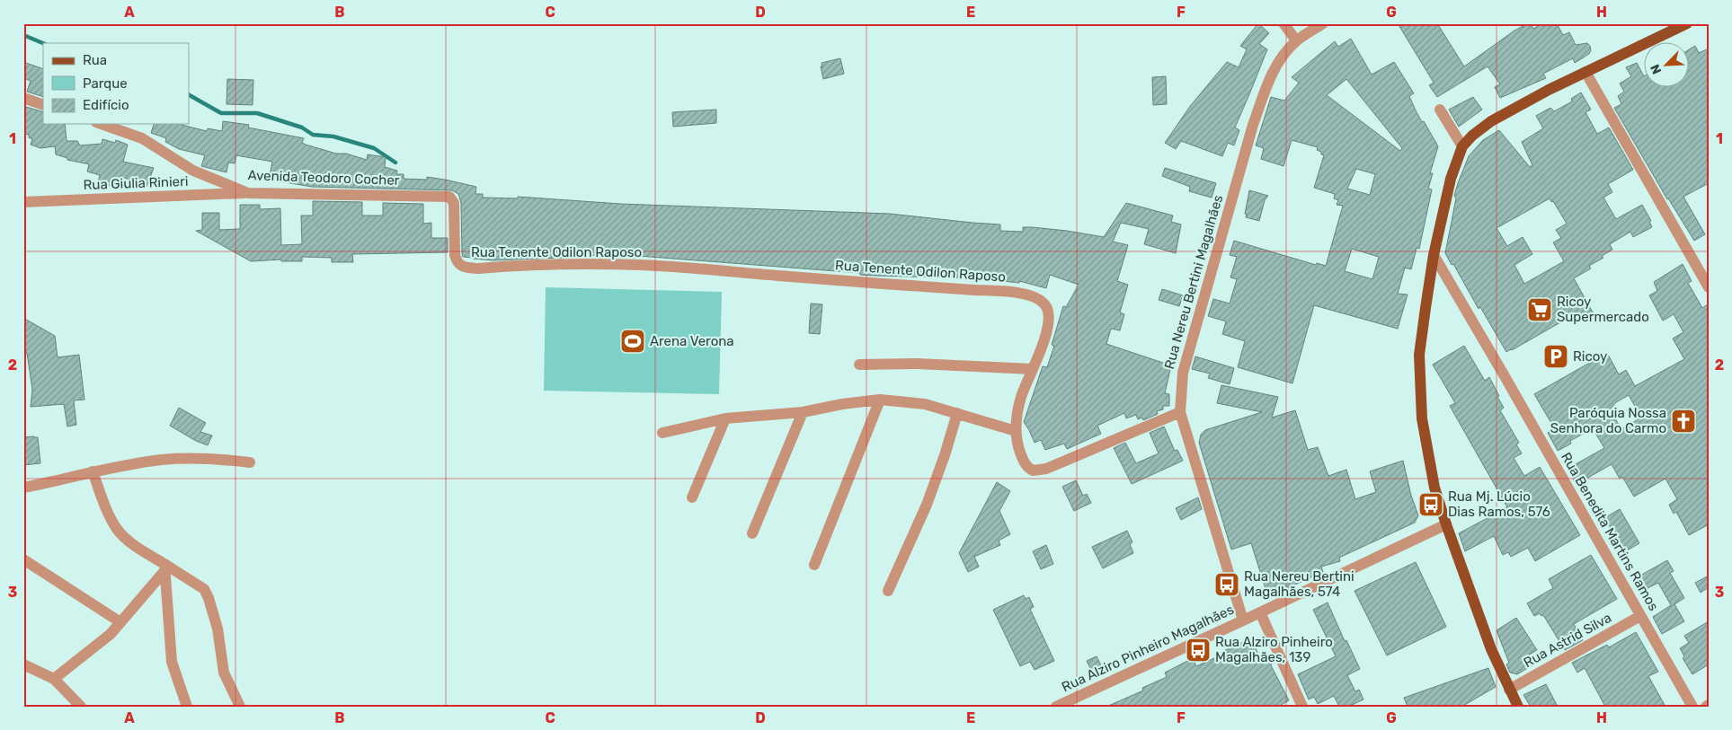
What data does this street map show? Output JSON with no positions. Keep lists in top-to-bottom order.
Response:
{
  "streets": {
    "street": [
      "Avenida Teodoro Cocher",
      "Rua Giulia Rinieri",
      "Rua Tenente Odilon Raposo",
      "Rua Nereu Bertini Magalhães",
      "Rua Benedita Martins Ramos",
      "Rua Astrid Silva",
      "Rua Alziro Pinheiro Magalhães"
    ]
  },
  "crossings": [
    ["Avenida Teodoro Cocher", "Rua Giulia Rinieri"],
    ["Avenida Teodoro Cocher", "Rua Tenente Odilon Raposo"],
    ["Rua Tenente Odilon Raposo", "Rua Nereu Bertini Magalhães"],
    ["Rua Nereu Bertini Magalhães", "Rua Alziro Pinheiro Magalhães"],
    ["Rua Benedita Martins Ramos", "Rua Astrid Silva"]
  ],
  "places": {
    "supermarket": ["Ricoy Supermercado"],
    "sports": ["Arena Verona"],
    "parking": ["Ricoy"],
    "church": ["Paróquia Nossa Senhora do Carmo"],
    "bus stop": ["Rua Mj. Lúcio Dias Ramos, 576", "Rua Nereu Bertini Magalhães, 574", "Rua Alziro Pinheiro Magalhães, 139"]
  },
  "legend": ["Rua", "Parque", "Edifício"],
  "north": "bottom left",
  "grid": {
    "columns": [
      "A",
      "B",
      "C",
      "D",
      "E",
      "F",
      "G",
      "H"
    ],
    "rows": ["1", "2", "3"]
  }
}
